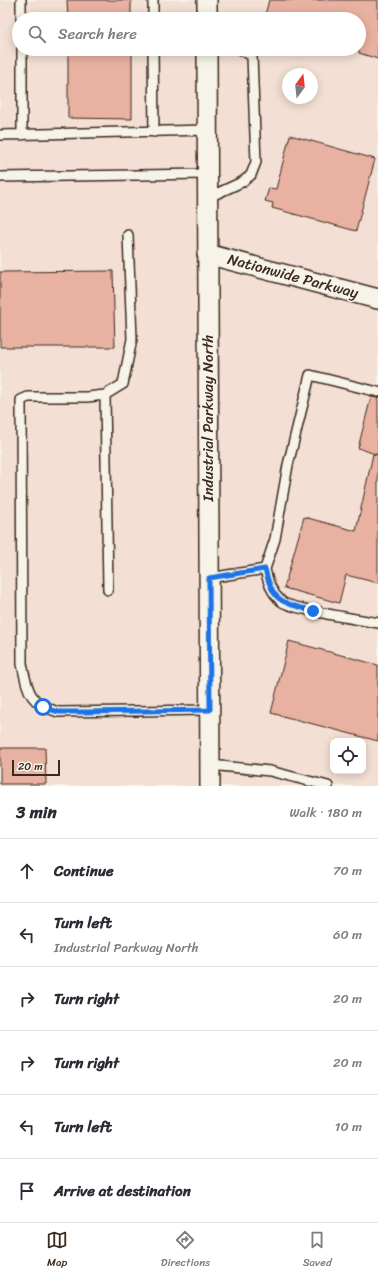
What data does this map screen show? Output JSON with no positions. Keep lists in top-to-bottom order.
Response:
{
  "streets": {
    "street": ["Nationwide Parkway", "Industrial Parkway North"]
  },
  "crossings": [
    ["Nationwide Parkway", "Industrial Parkway North"]
  ],
  "scale_bar": "20 m",
  "north": "top",
  "page": {
    "search": "Search here",
    "scale": "20 m",
    "heading": ["3 min", "Walk · 180 m"],
    "list": [
      ["Continue", "70 m"],
      ["Turn left", "Industrial Parkway North", "60 m"],
      ["Turn right", "20 m"],
      ["Turn right", "20 m"],
      ["Turn left", "10 m"],
      "Arrive at destination"
    ],
    "nav": ["Map", "Directions", "Saved"]
  }
}
